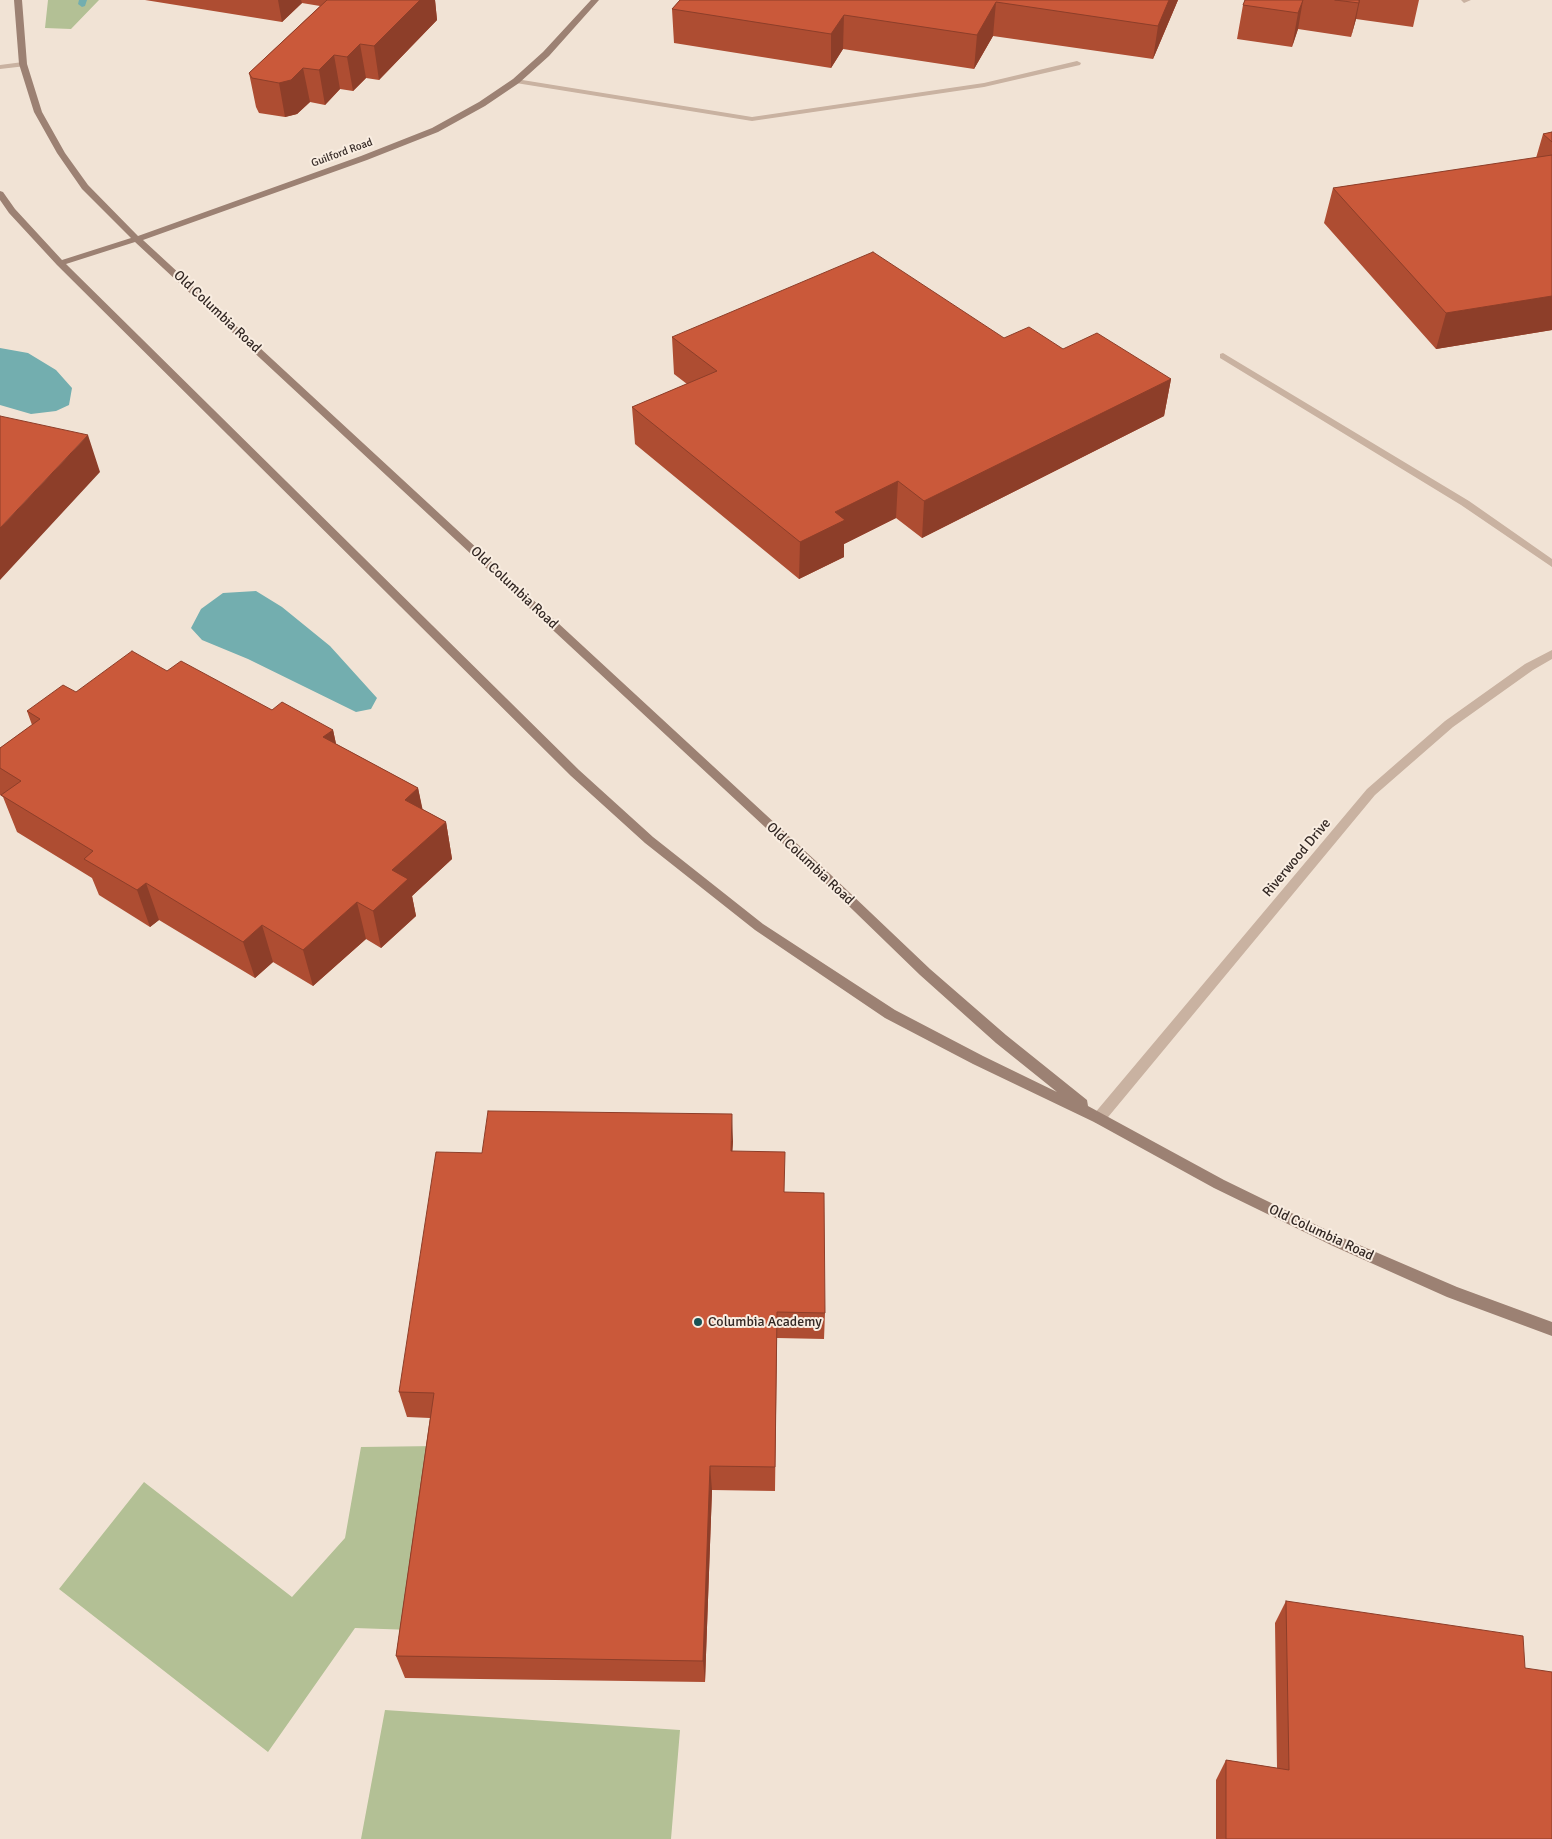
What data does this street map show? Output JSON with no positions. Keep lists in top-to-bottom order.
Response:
{
  "streets": {
    "street": ["Guilford Road", "Old Columbia Road", "Riverwood Drive"]
  },
  "crossings": [
    ["Guilford Road", "Old Columbia Road"],
    ["Old Columbia Road", "Riverwood Drive"]
  ],
  "places": ["Columbia Academy"]
}
